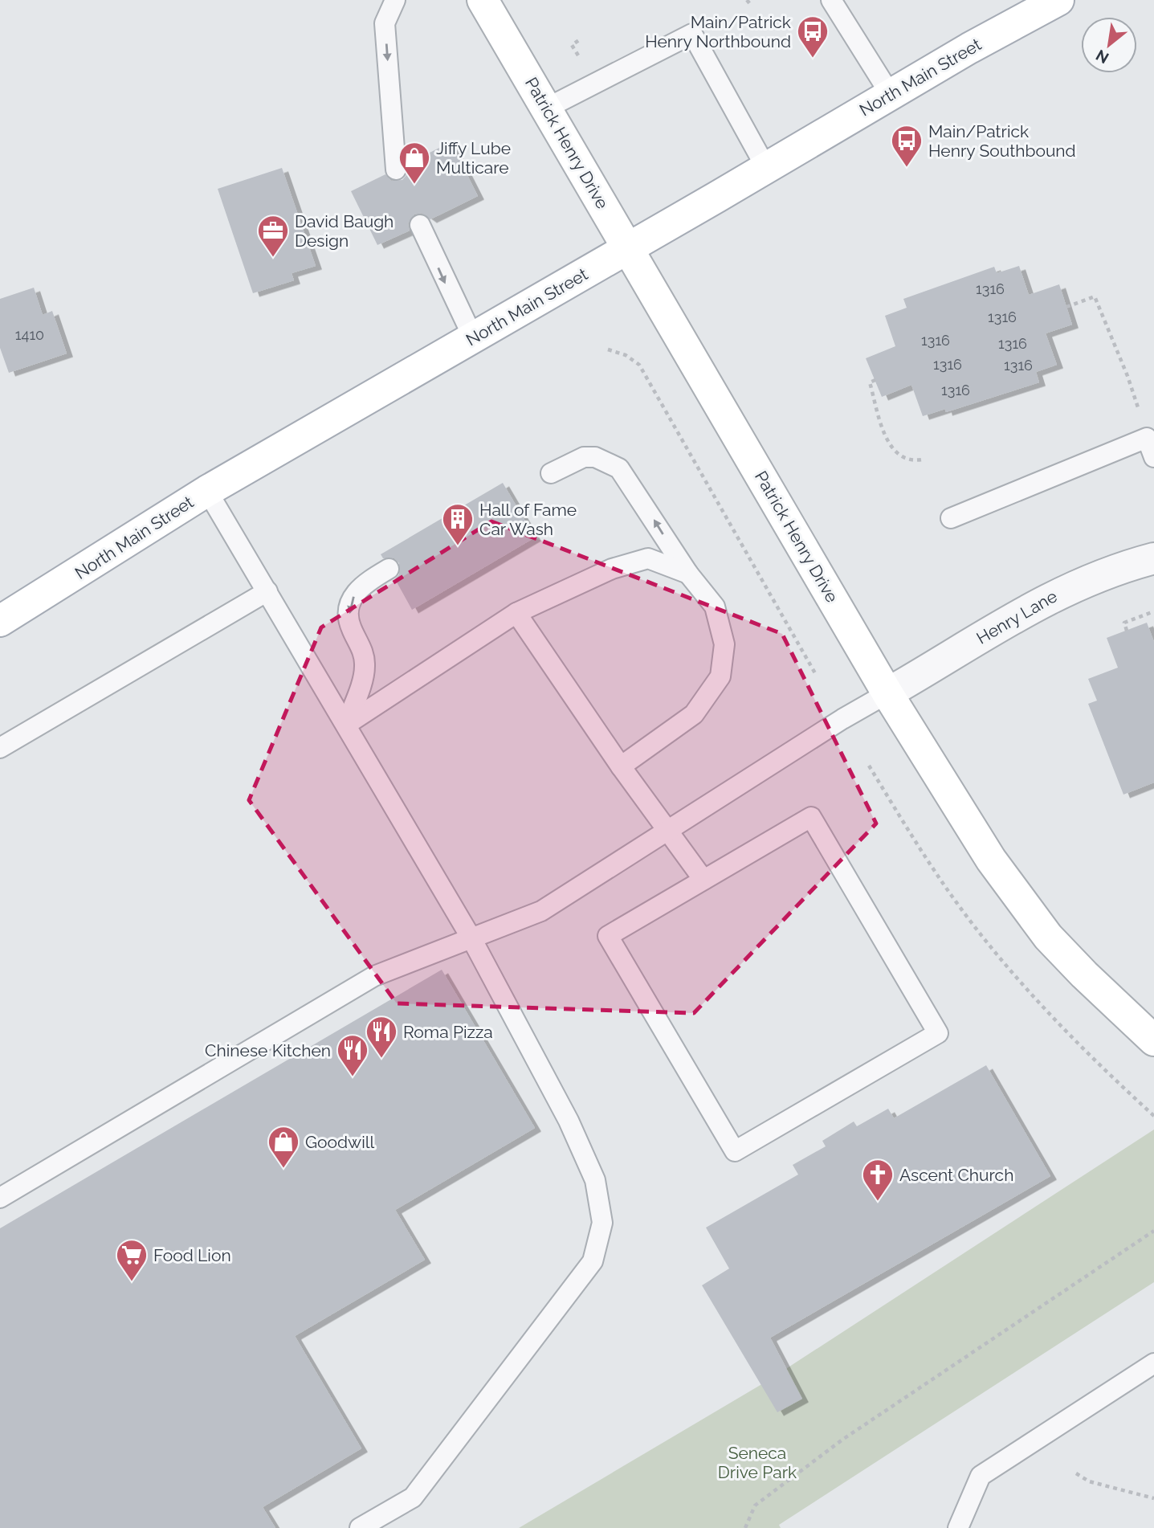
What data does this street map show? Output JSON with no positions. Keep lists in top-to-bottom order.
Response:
{
  "streets": {
    "main road": ["North Main Street", "Patrick Henry Drive"],
    "street": ["Henry Lane"]
  },
  "crossings": [
    ["North Main Street", "Patrick Henry Drive"],
    ["Patrick Henry Drive", "Henry Lane"]
  ],
  "parks": ["Seneca Drive Park"],
  "places": {
    "bus stop": ["Main/Patrick Henry Northbound", "Main/Patrick Henry Southbound"],
    "shop": ["Jiffy Lube Multicare", "Goodwill"],
    "office": ["David Baugh Design"],
    "building": ["Hall of Fame Car Wash"],
    "restaurant": ["Roma Pizza", "Chinese Kitchen"],
    "church": ["Ascent Church"],
    "supermarket": ["Food Lion"]
  },
  "house_numbers": [
    "1316",
    "1316",
    "1410",
    "1316",
    "1316",
    "1316",
    "1316",
    "1316"
  ],
  "north": "bottom left"
}
